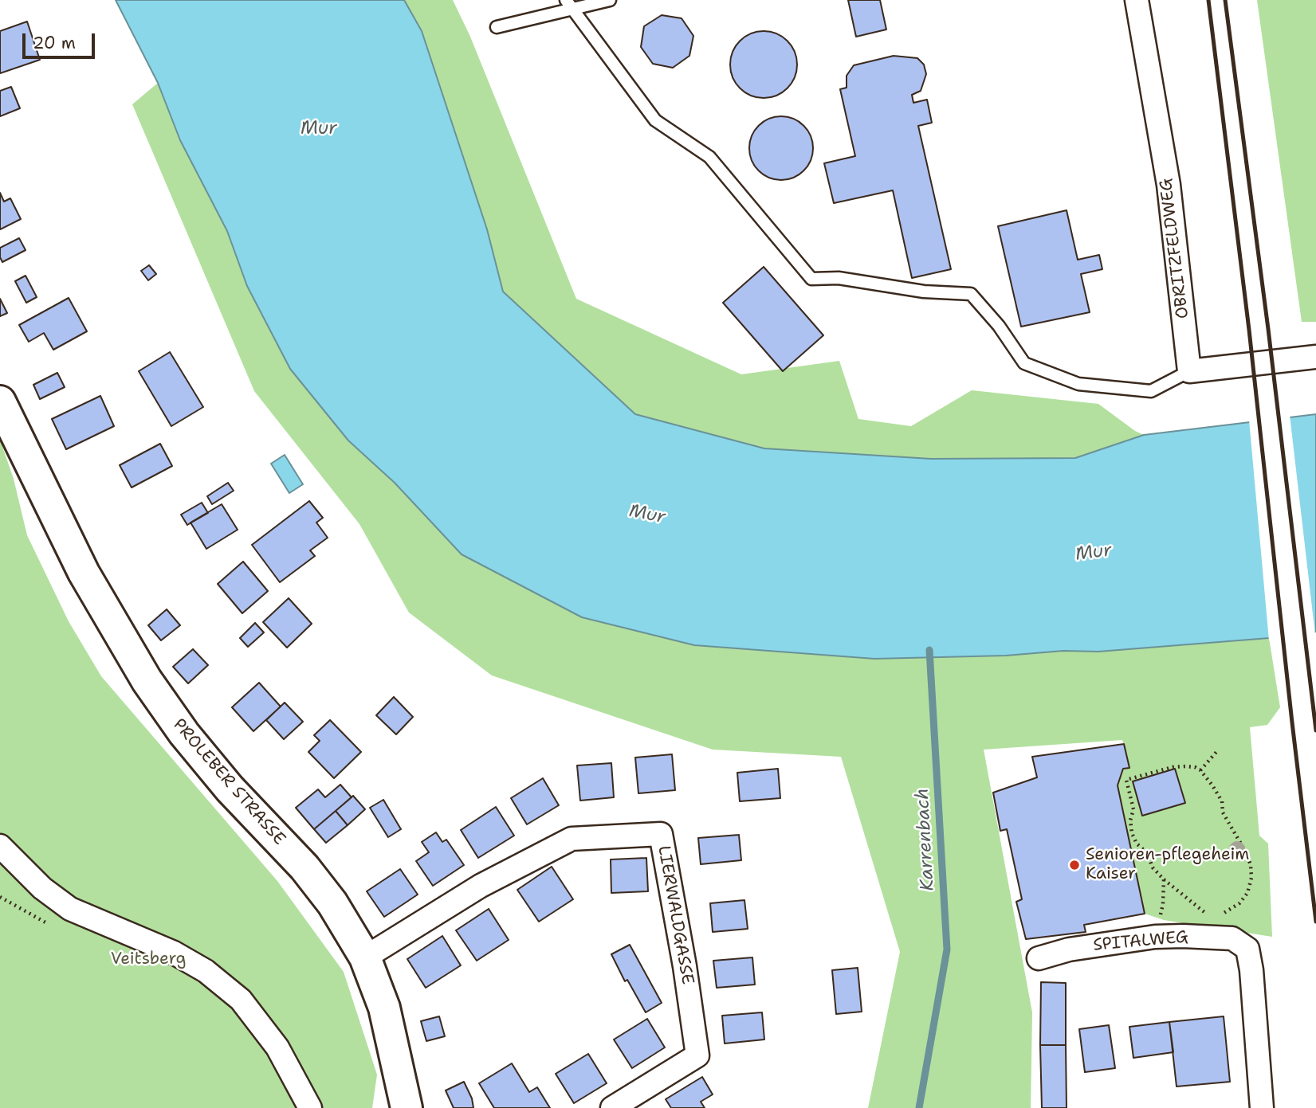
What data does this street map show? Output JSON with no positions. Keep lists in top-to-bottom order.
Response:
{
  "streets": {
    "main road": ["PROLEBER STRASSE"],
    "street": ["OBRITZFELDWEG", "LIERWALDGASSE", "SPITALWEG"]
  },
  "crossings": [
    ["PROLEBER STRASSE", "LIERWALDGASSE"]
  ],
  "water": ["Mur", "Karrenbach"],
  "parks": ["Veitsberg"],
  "places": ["Senioren-pflegeheim Kaiser"],
  "scale_bar": "20 m"
}
